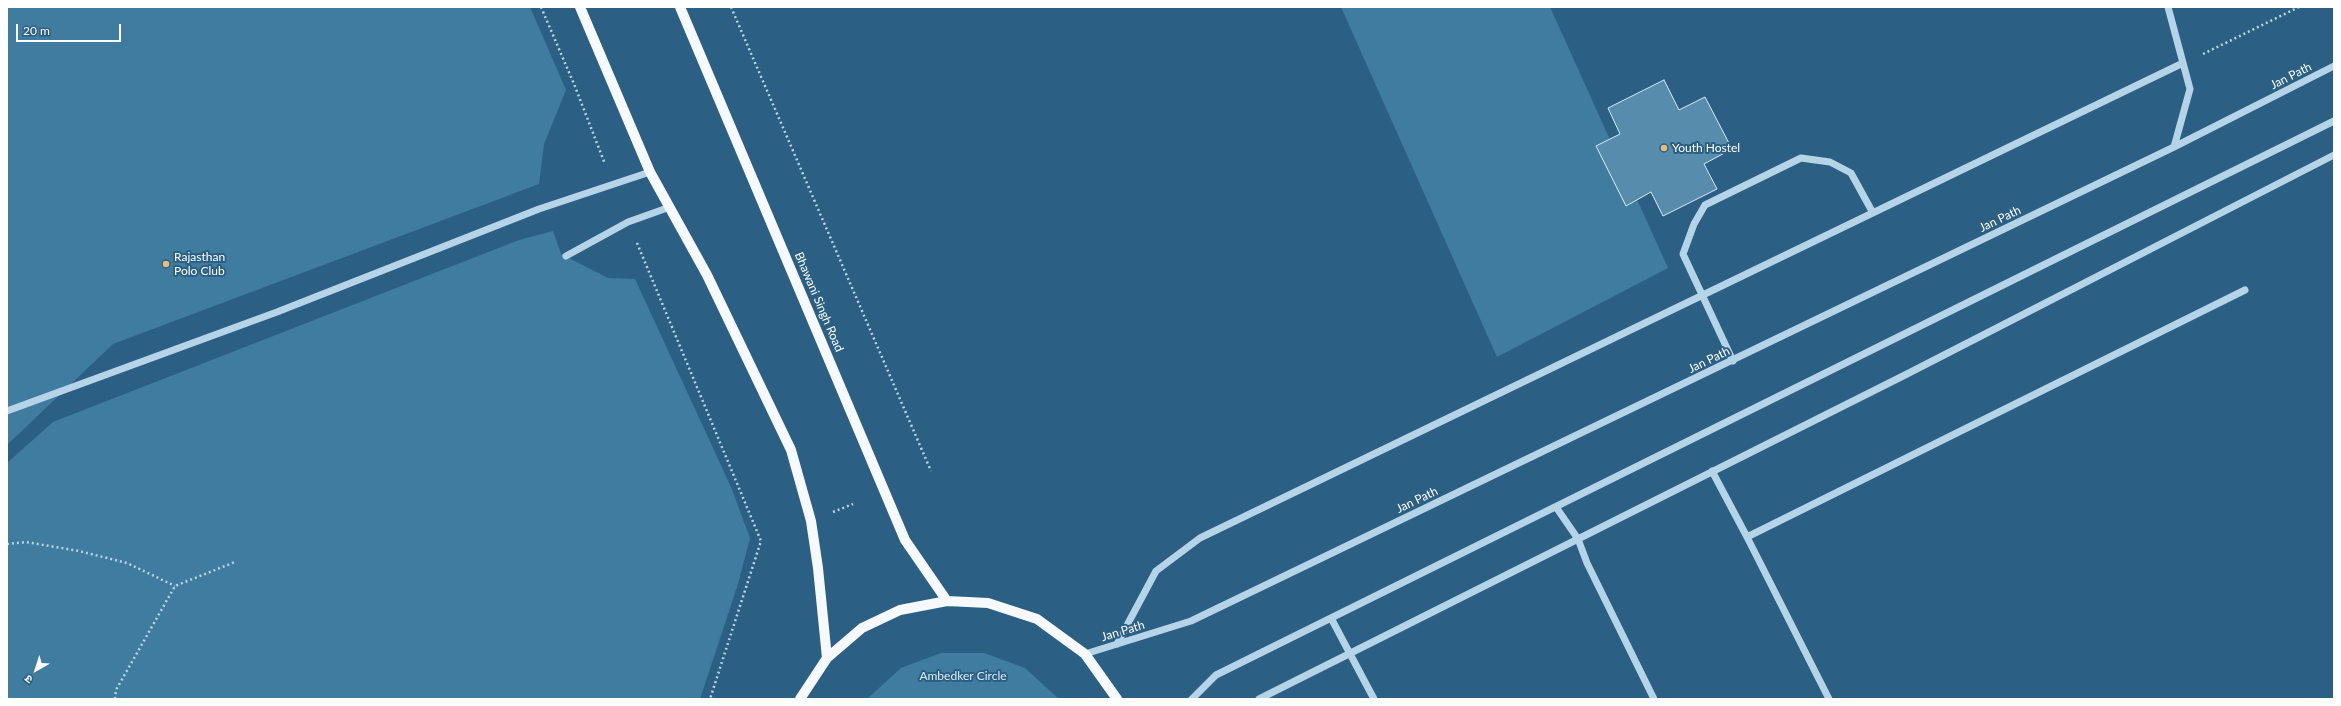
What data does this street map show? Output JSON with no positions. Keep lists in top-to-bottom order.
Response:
{
  "streets": {
    "main road": ["Bhawani Singh Road"],
    "street": ["Jan Path"]
  },
  "parks": ["Ambedker Circle"],
  "places": ["Youth Hostel", "Rajasthan Polo Club"],
  "scale_bar": "20 m",
  "north": "bottom left"
}
